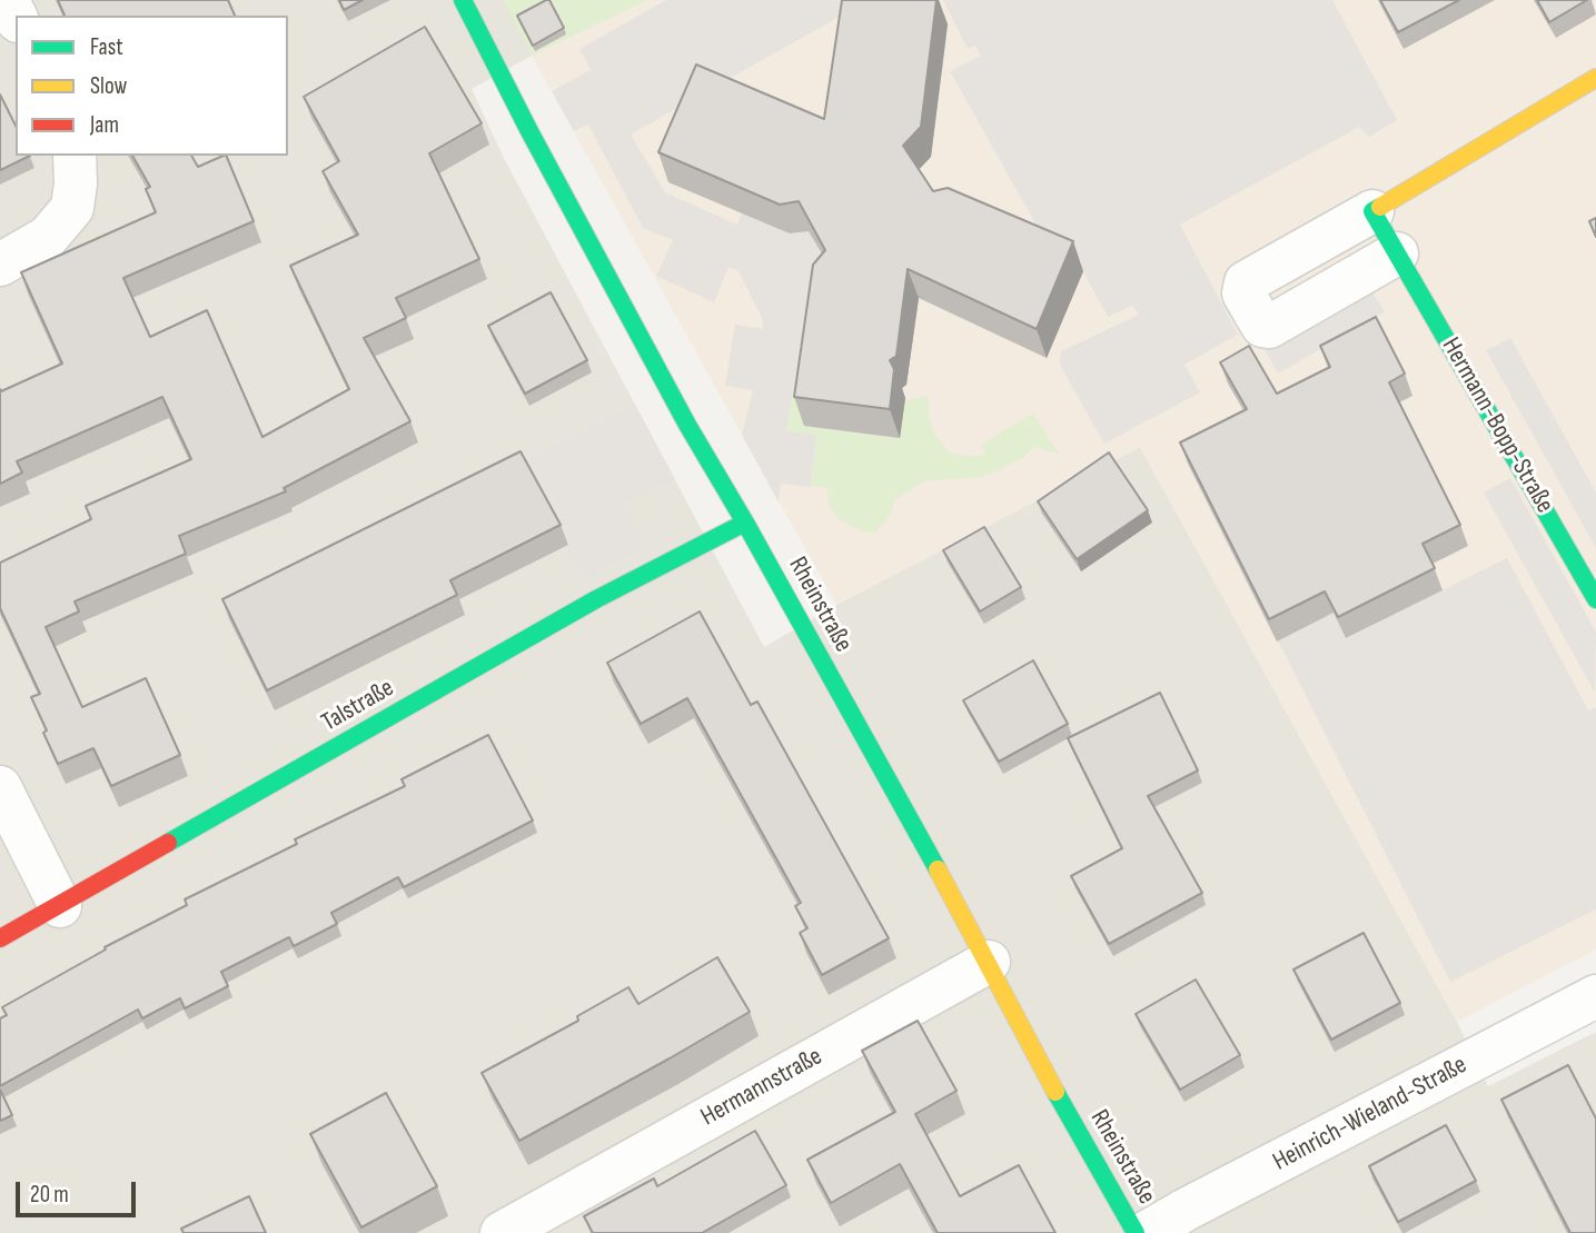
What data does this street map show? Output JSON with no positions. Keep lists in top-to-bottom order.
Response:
{
  "streets": {
    "street": [
      "Hermann-Bopp-Straße",
      "Rheinstraße",
      "Talstraße",
      "Hermannstraße",
      "Heinrich-Wieland-Straße"
    ]
  },
  "crossings": [
    ["Rheinstraße", "Talstraße"],
    ["Rheinstraße", "Hermannstraße"]
  ],
  "legend": ["Fast", "Slow", "Jam"],
  "scale_bar": "20 m"
}
